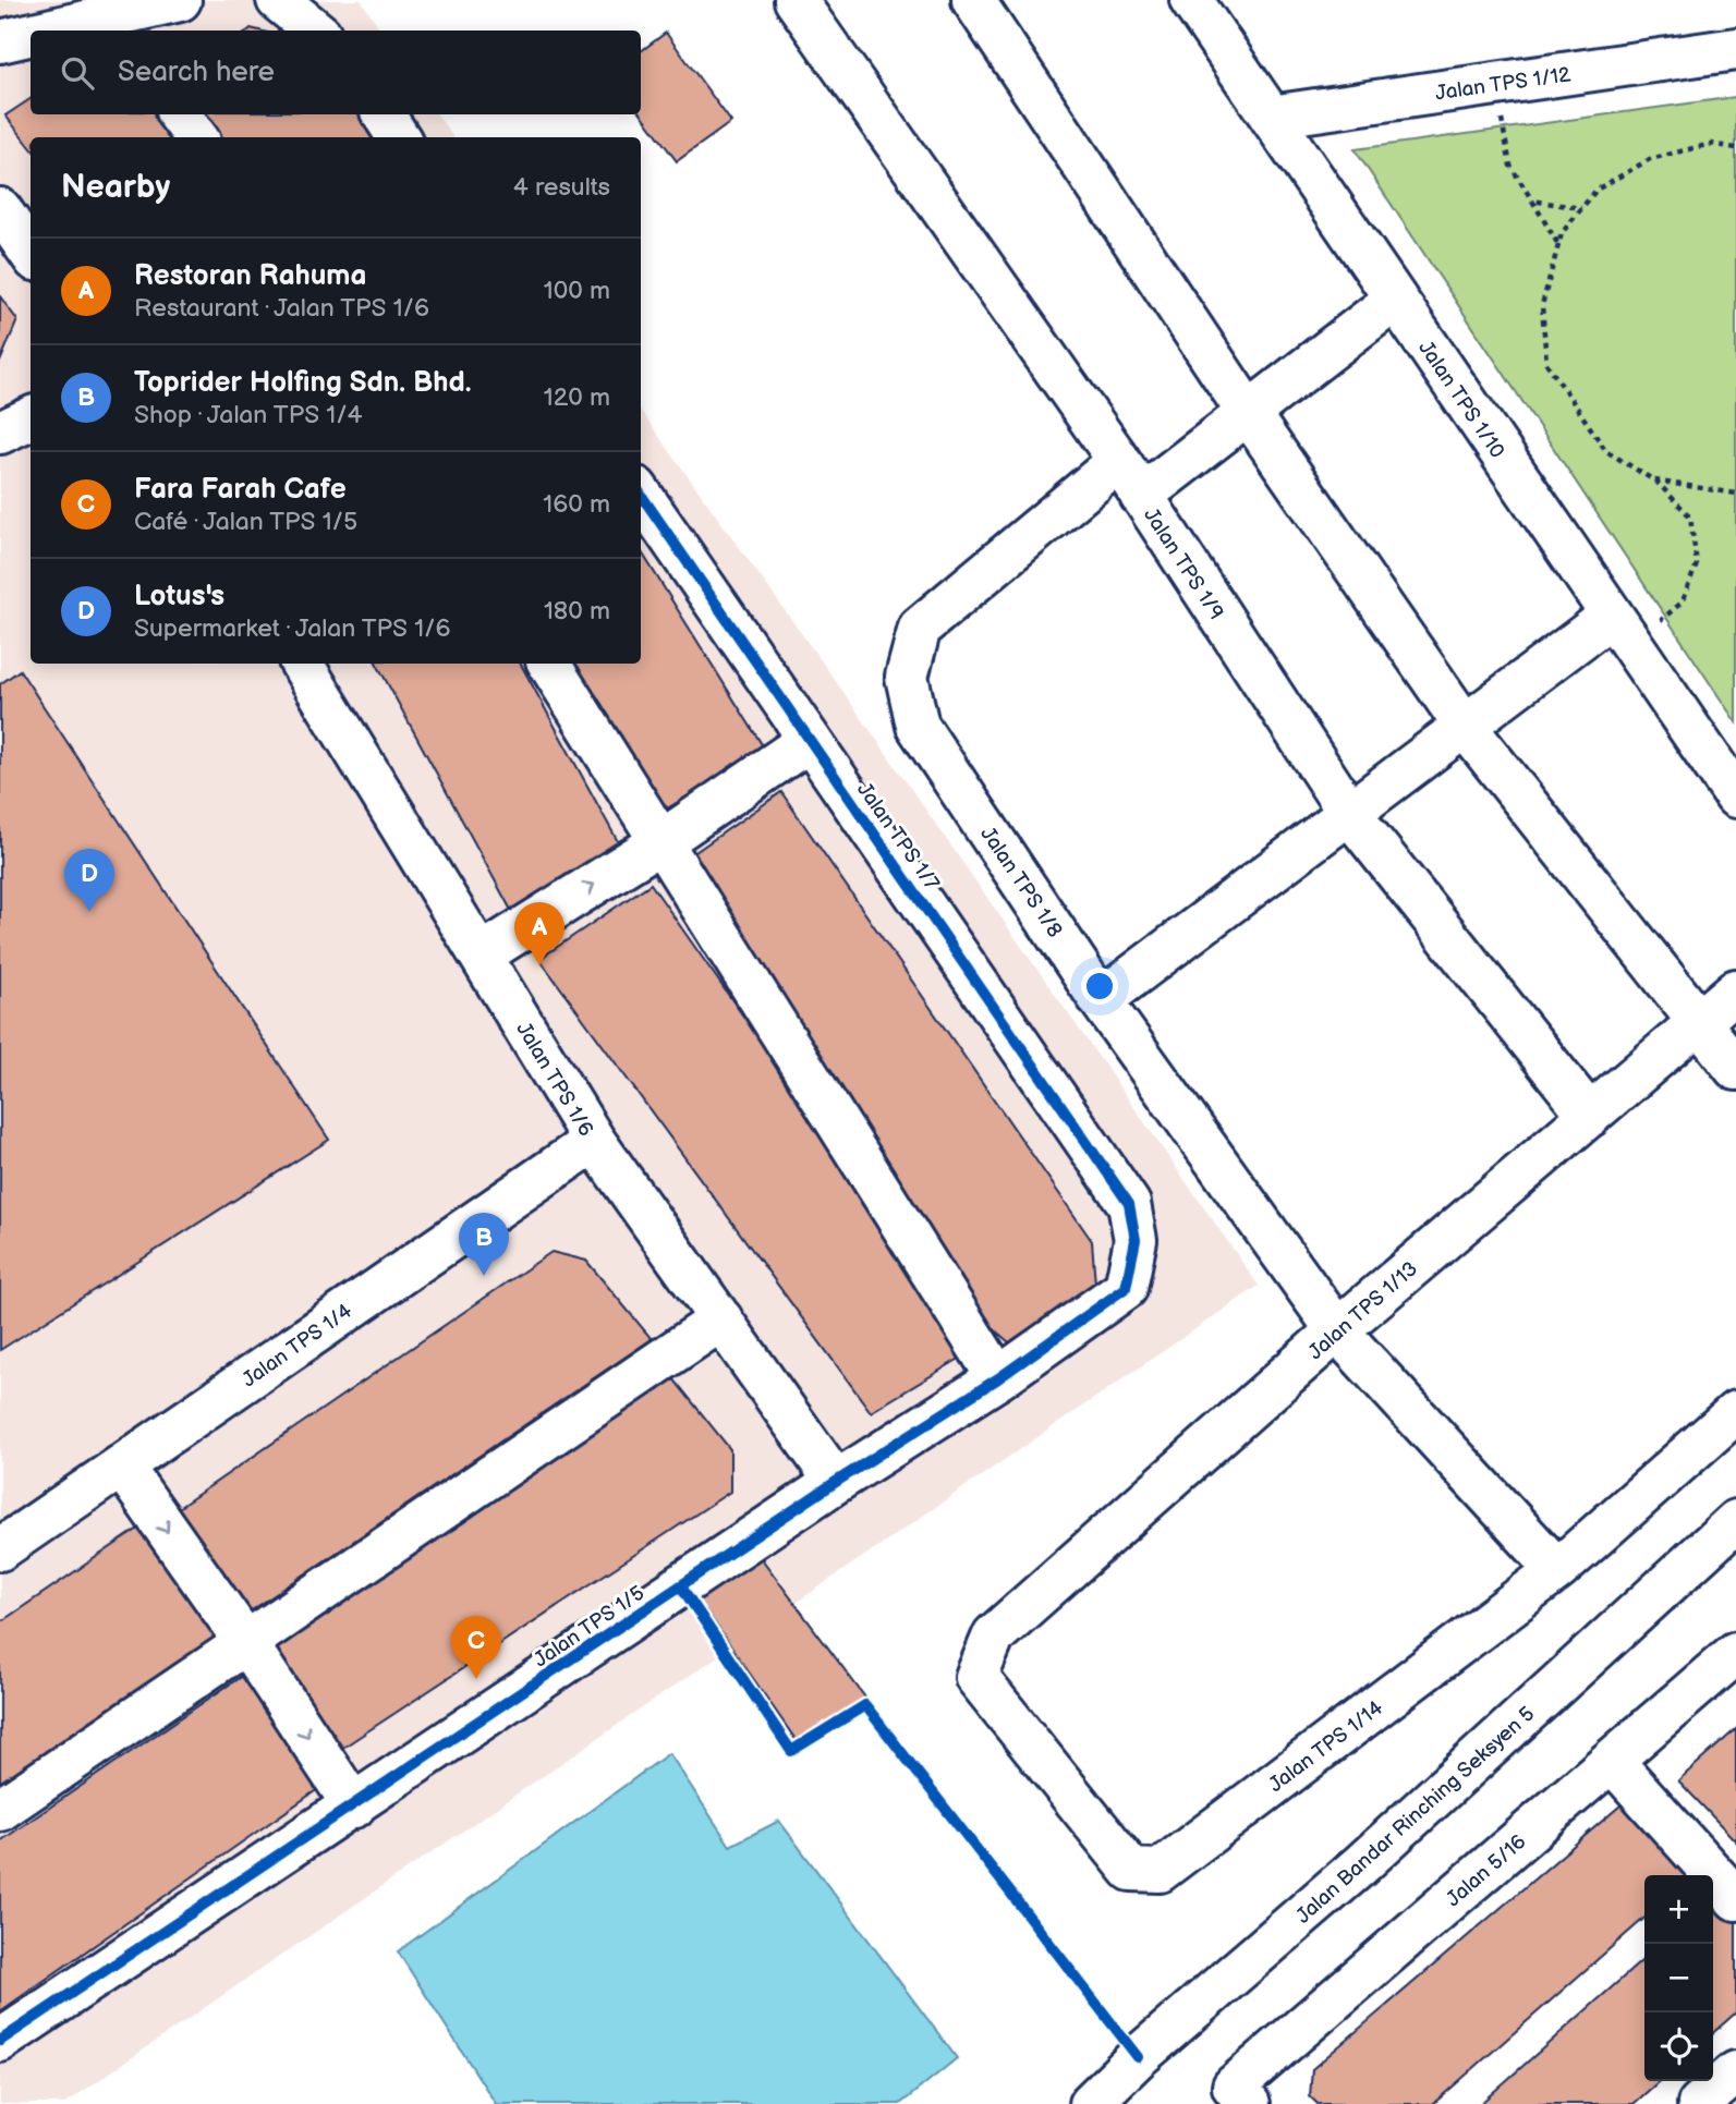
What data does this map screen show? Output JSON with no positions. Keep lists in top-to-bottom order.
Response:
{
  "streets": {
    "street": [
      "Jalan TPS 1/12",
      "Jalan TPS 1/10",
      "Jalan TPS 1/9",
      "Jalan TPS 1/7",
      "Jalan TPS 1/8",
      "Jalan TPS 1/6",
      "Jalan TPS 1/13",
      "Jalan TPS 1/4",
      "Jalan TPS 1/5",
      "Jalan TPS 1/14",
      "Jalan Bandar Rinching Seksyen 5",
      "Jalan 5/16"
    ]
  },
  "crossings": [
    ["Jalan TPS 1/12", "Jalan TPS 1/10"],
    ["Jalan TPS 1/9", "Jalan TPS 1/8"],
    ["Jalan TPS 1/9", "Jalan TPS 1/13"],
    ["Jalan TPS 1/7", "Jalan TPS 1/5"],
    ["Jalan TPS 1/8", "Jalan TPS 1/13"],
    ["Jalan TPS 1/8", "Jalan TPS 1/14"],
    ["Jalan TPS 1/6", "Jalan TPS 1/4"],
    ["Jalan TPS 1/6", "Jalan TPS 1/5"],
    ["Jalan TPS 1/13", "Jalan TPS 1/14"]
  ],
  "page": {
    "search": "Search here",
    "heading": ["Nearby", "4 results"],
    "list": [
      {
        "mark": "A",
        "name": "Restoran Rahuma",
        "note": "Restaurant · Jalan TPS 1/6",
        "value": "100 m"
      },
      {
        "mark": "B",
        "name": "Toprider Holfing Sdn. Bhd.",
        "note": "Shop · Jalan TPS 1/4",
        "value": "120 m"
      },
      {
        "mark": "C",
        "name": "Fara Farah Cafe",
        "note": "Café · Jalan TPS 1/5",
        "value": "160 m"
      },
      {
        "mark": "D",
        "name": "Lotus's",
        "note": "Supermarket · Jalan TPS 1/6",
        "value": "180 m"
      }
    ],
    "pins": [
      "D",
      "A",
      "B",
      "C"
    ],
    "map_buttons": ["+", "−"]
  }
}
